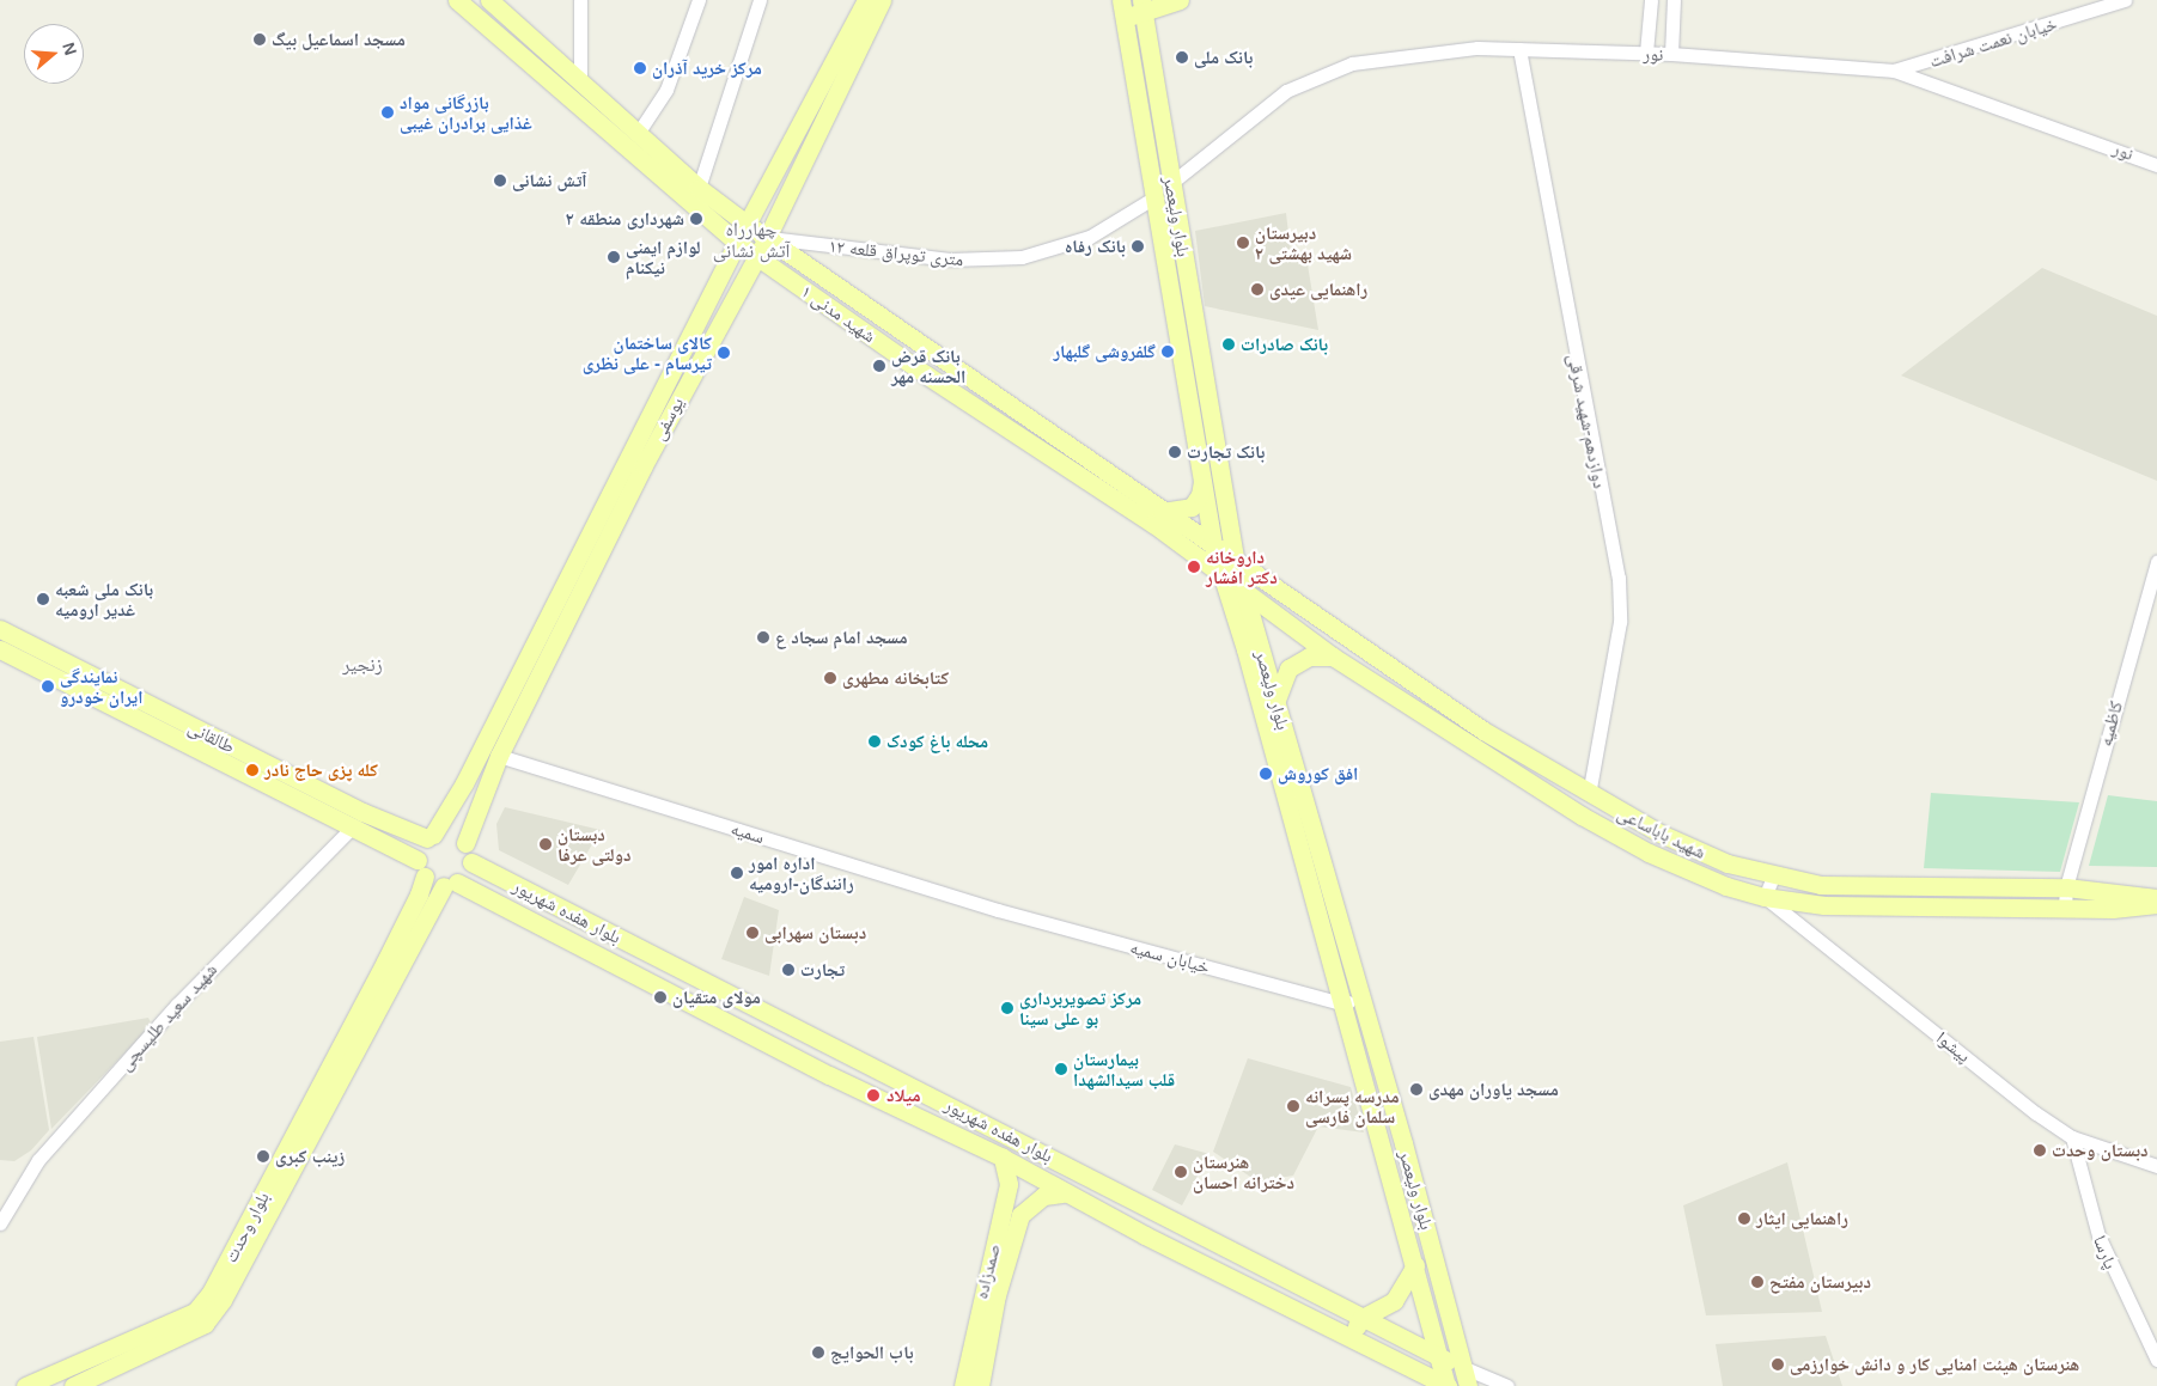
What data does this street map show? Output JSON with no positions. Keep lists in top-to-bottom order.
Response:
{
  "streets": {
    "main road": [
      "بلوار ولیعصر",
      "شهید مدنی ۱",
      "یوسفی",
      "طالقانی",
      "شهید باباساعی",
      "بلوار هفده شهریور",
      "بلوار وحدت",
      "صمدزاده"
    ],
    "street": [
      "خیابان نعمت شرافت",
      "نور",
      "۱۲ متری توپراق قلعه",
      "دوازدهم-شهید شرقی",
      "کاظمیه",
      "سمیه",
      "خیابان سمیه",
      "شهید سعید طلیسچی",
      "پیشوا",
      "پارسا"
    ]
  },
  "crossings": [
    ["خیابان نعمت شرافت", "نور"],
    ["نور", "بلوار ولیعصر"],
    ["نور", "دوازدهم-شهید شرقی"],
    ["بلوار ولیعصر", "۱۲ متری توپراق قلعه"],
    ["بلوار ولیعصر", "شهید مدنی ۱"],
    ["بلوار ولیعصر", "شهید باباساعی"],
    ["بلوار ولیعصر", "بلوار هفده شهریور"],
    ["بلوار ولیعصر", "خیابان سمیه"],
    ["۱۲ متری توپراق قلعه", "شهید مدنی ۱"],
    ["۱۲ متری توپراق قلعه", "یوسفی"],
    ["شهید مدنی ۱", "یوسفی"],
    ["شهید مدنی ۱", "شهید باباساعی"],
    ["یوسفی", "طالقانی"],
    ["یوسفی", "سمیه"],
    ["یوسفی", "بلوار هفده شهریور"],
    ["یوسفی", "بلوار وحدت"],
    ["دوازدهم-شهید شرقی", "شهید باباساعی"],
    ["کاظمیه", "شهید باباساعی"],
    ["طالقانی", "بلوار هفده شهریور"],
    ["طالقانی", "شهید سعید طلیسچی"],
    ["طالقانی", "بلوار وحدت"],
    ["سمیه", "خیابان سمیه"],
    ["شهید باباساعی", "پیشوا"],
    ["بلوار هفده شهریور", "بلوار وحدت"],
    ["بلوار هفده شهریور", "صمدزاده"],
    ["پیشوا", "پارسا"]
  ],
  "districts": ["چهارراه آتش نشانی", "زنجیر"],
  "places": [
    "مسجد اسماعیل بیگ",
    "بانک ملی",
    "مرکز خرید آذران",
    "بازرگانی مواد غذایی برادران غیبی",
    "آتش نشانی",
    "شهرداری منطقه ۲",
    "دبیرستان شهید بهشتی ۲",
    "بانک رفاه",
    "لوازم ایمنی نیکنام",
    "راهنمایی عیدی",
    "بانک صادرات",
    "گلفروشی گلبهار",
    "کالای ساختمان تیرسام - علی نظری",
    "بانک قرض الحسنه مهر",
    "بانک تجارت",
    "داروخانه دکتر افشار",
    "بانک ملی شعبه غدیر ارومیه",
    "مسجد امام سجاد ع",
    "کتابخانه مطهری",
    "نمایندگی ایران خودرو",
    "محله باغ کودک",
    "کله پزى حاج نادر",
    "افق کوروش",
    "دبستان دولتی عرفا",
    "اداره امور رانندگان-ارومیه",
    "دبستان سهرابی",
    "تجارت",
    "مولای متقیان",
    "مرکز تصویربرداری بو علی سینا",
    "بیمارستان قلب سیدالشهدا",
    "مسجد یاوران مهدی",
    "میلاد",
    "مدرسه پسرانه سلمان فارسی",
    "دبستان وحدت",
    "زینب کبری",
    "هنرستان دخترانه احسان",
    "راهنمایی ایثار",
    "دبیرستان مفتح",
    "باب الحوایج",
    "هنرستان هیئت امنایی کار و دانش خوارزمی"
  ],
  "north": "right"
}
